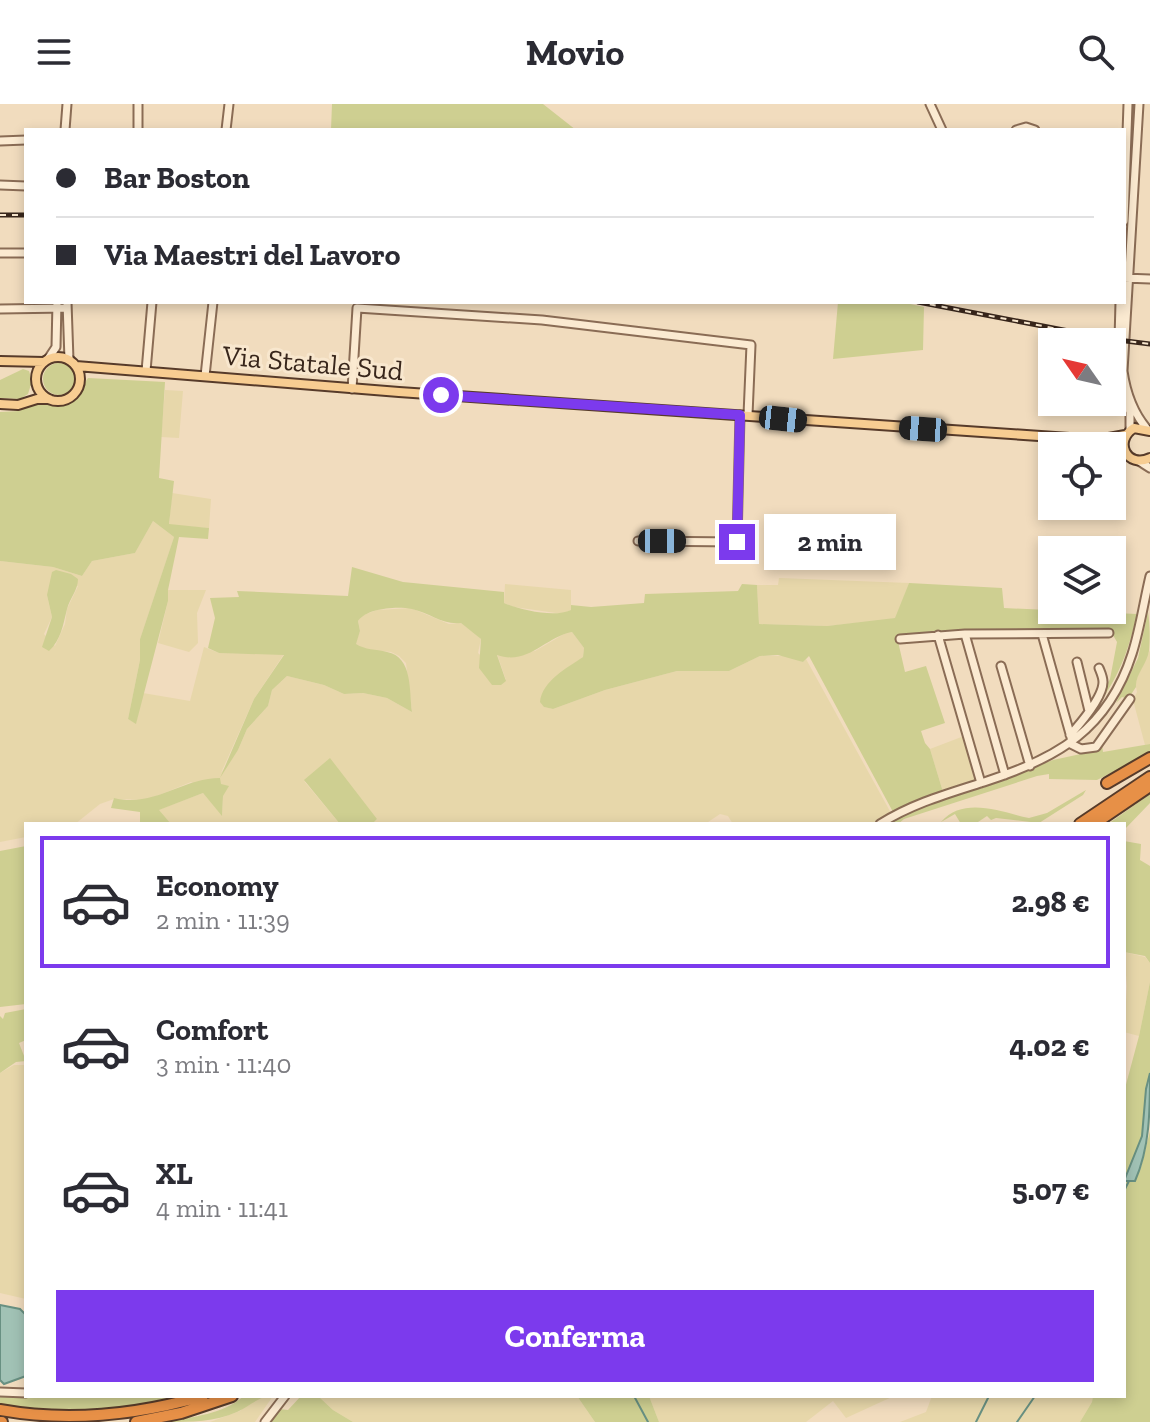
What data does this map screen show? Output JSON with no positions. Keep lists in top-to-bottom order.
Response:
{
  "streets": {
    "main road": ["Via Statale Sud"]
  },
  "north": "top left",
  "page": {
    "header": "Movio",
    "banner": ["Bar Boston", "Via Maestri del Lavoro"],
    "bubble": "2 min",
    "list": [
      {
        "name": "Economy",
        "note": "2 min · 11:39",
        "value": "2.98 €"
      },
      {
        "name": "Comfort",
        "note": "3 min · 11:40",
        "value": "4.02 €"
      },
      {
        "name": "XL",
        "note": "4 min · 11:41",
        "value": "5.07 €"
      }
    ],
    "buttons": "Conferma"
  }
}
